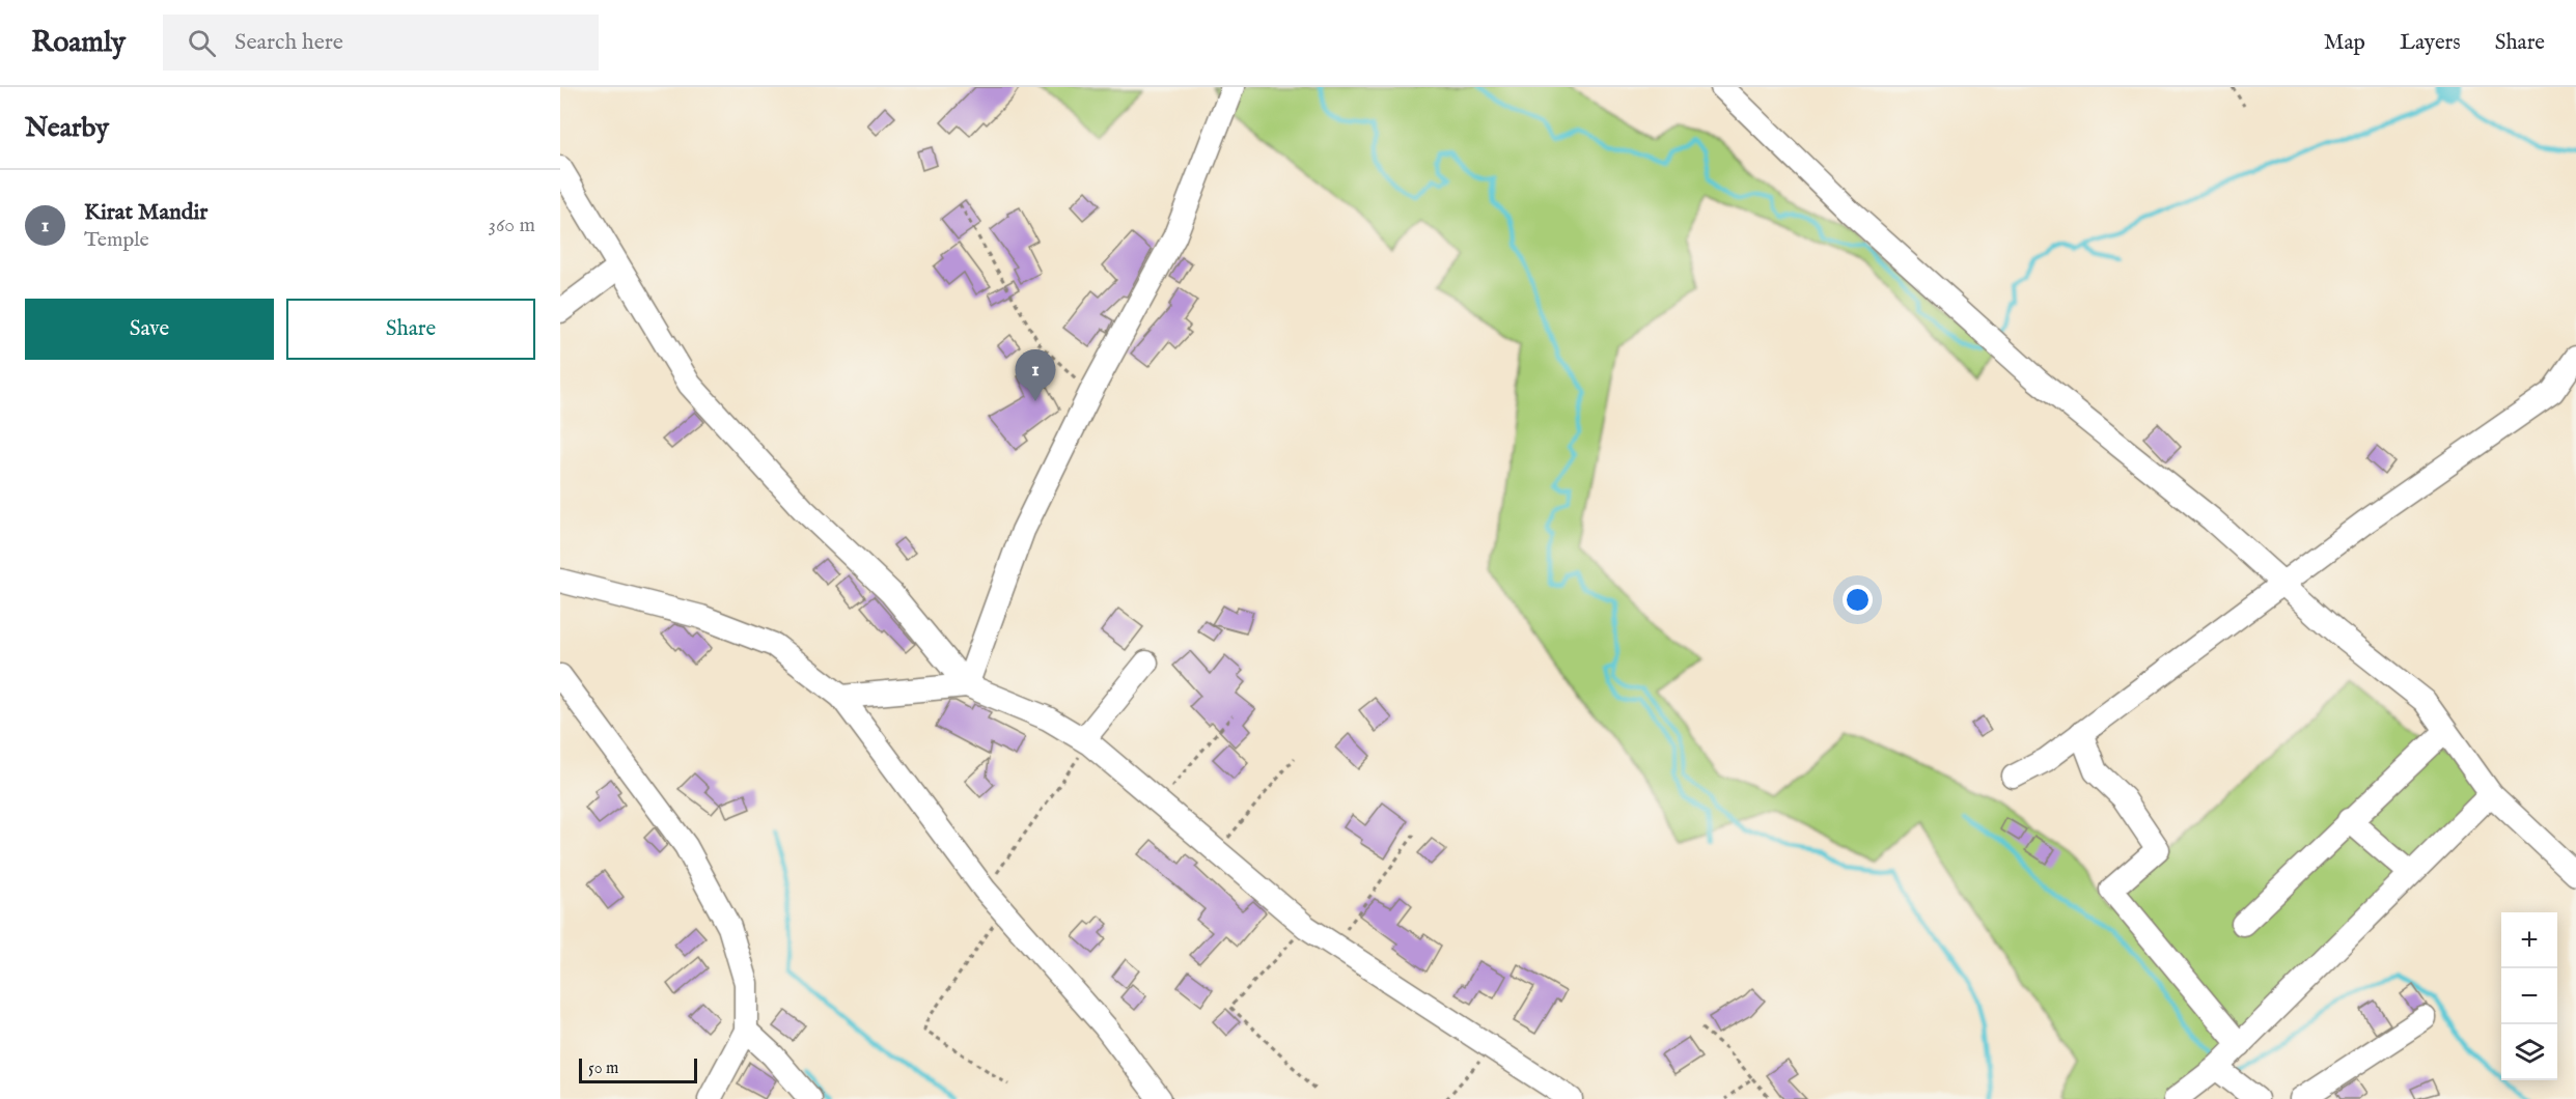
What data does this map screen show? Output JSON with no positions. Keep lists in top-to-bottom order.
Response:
{
  "scale_bar": "50 m",
  "page": {
    "header": "Roamly",
    "search": "Search here",
    "nav": ["Map", "Layers", "Share"],
    "heading": "Nearby",
    "list": [
      {
        "mark": "1",
        "name": "Kirat Mandir",
        "note": "Temple",
        "value": "360 m"
      }
    ],
    "buttons": ["Save", "Share"],
    "pins": "1",
    "map_buttons": ["+", "−"],
    "scale": "50 m"
  }
}
